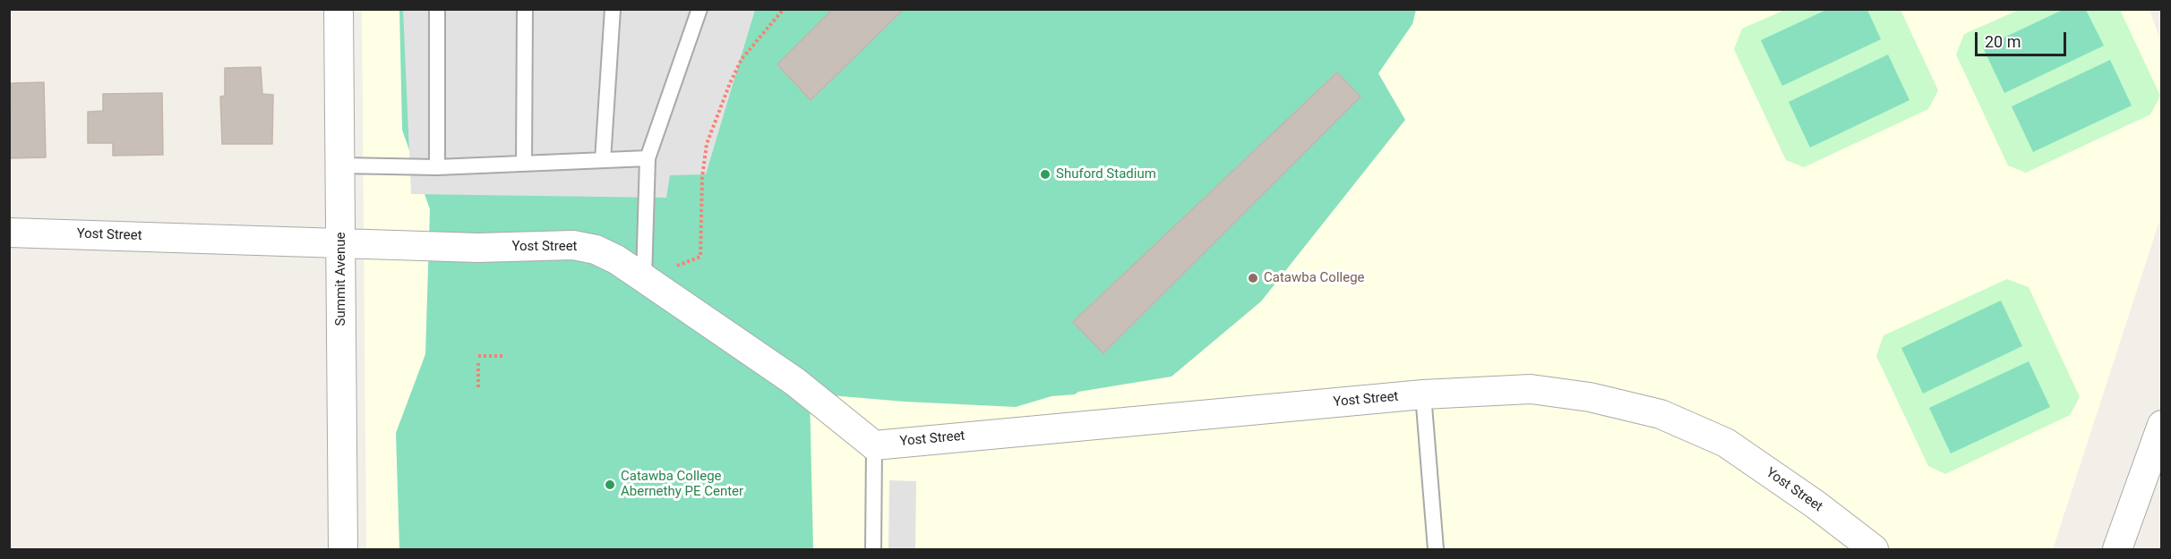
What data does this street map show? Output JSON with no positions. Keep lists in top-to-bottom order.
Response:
{
  "streets": {
    "street": ["Yost Street", "Summit Avenue"]
  },
  "crossings": [
    ["Yost Street", "Summit Avenue"]
  ],
  "places": ["Shuford Stadium", "Catawba College", "Catawba College Abernethy PE Center"],
  "scale_bar": "20 m"
}
